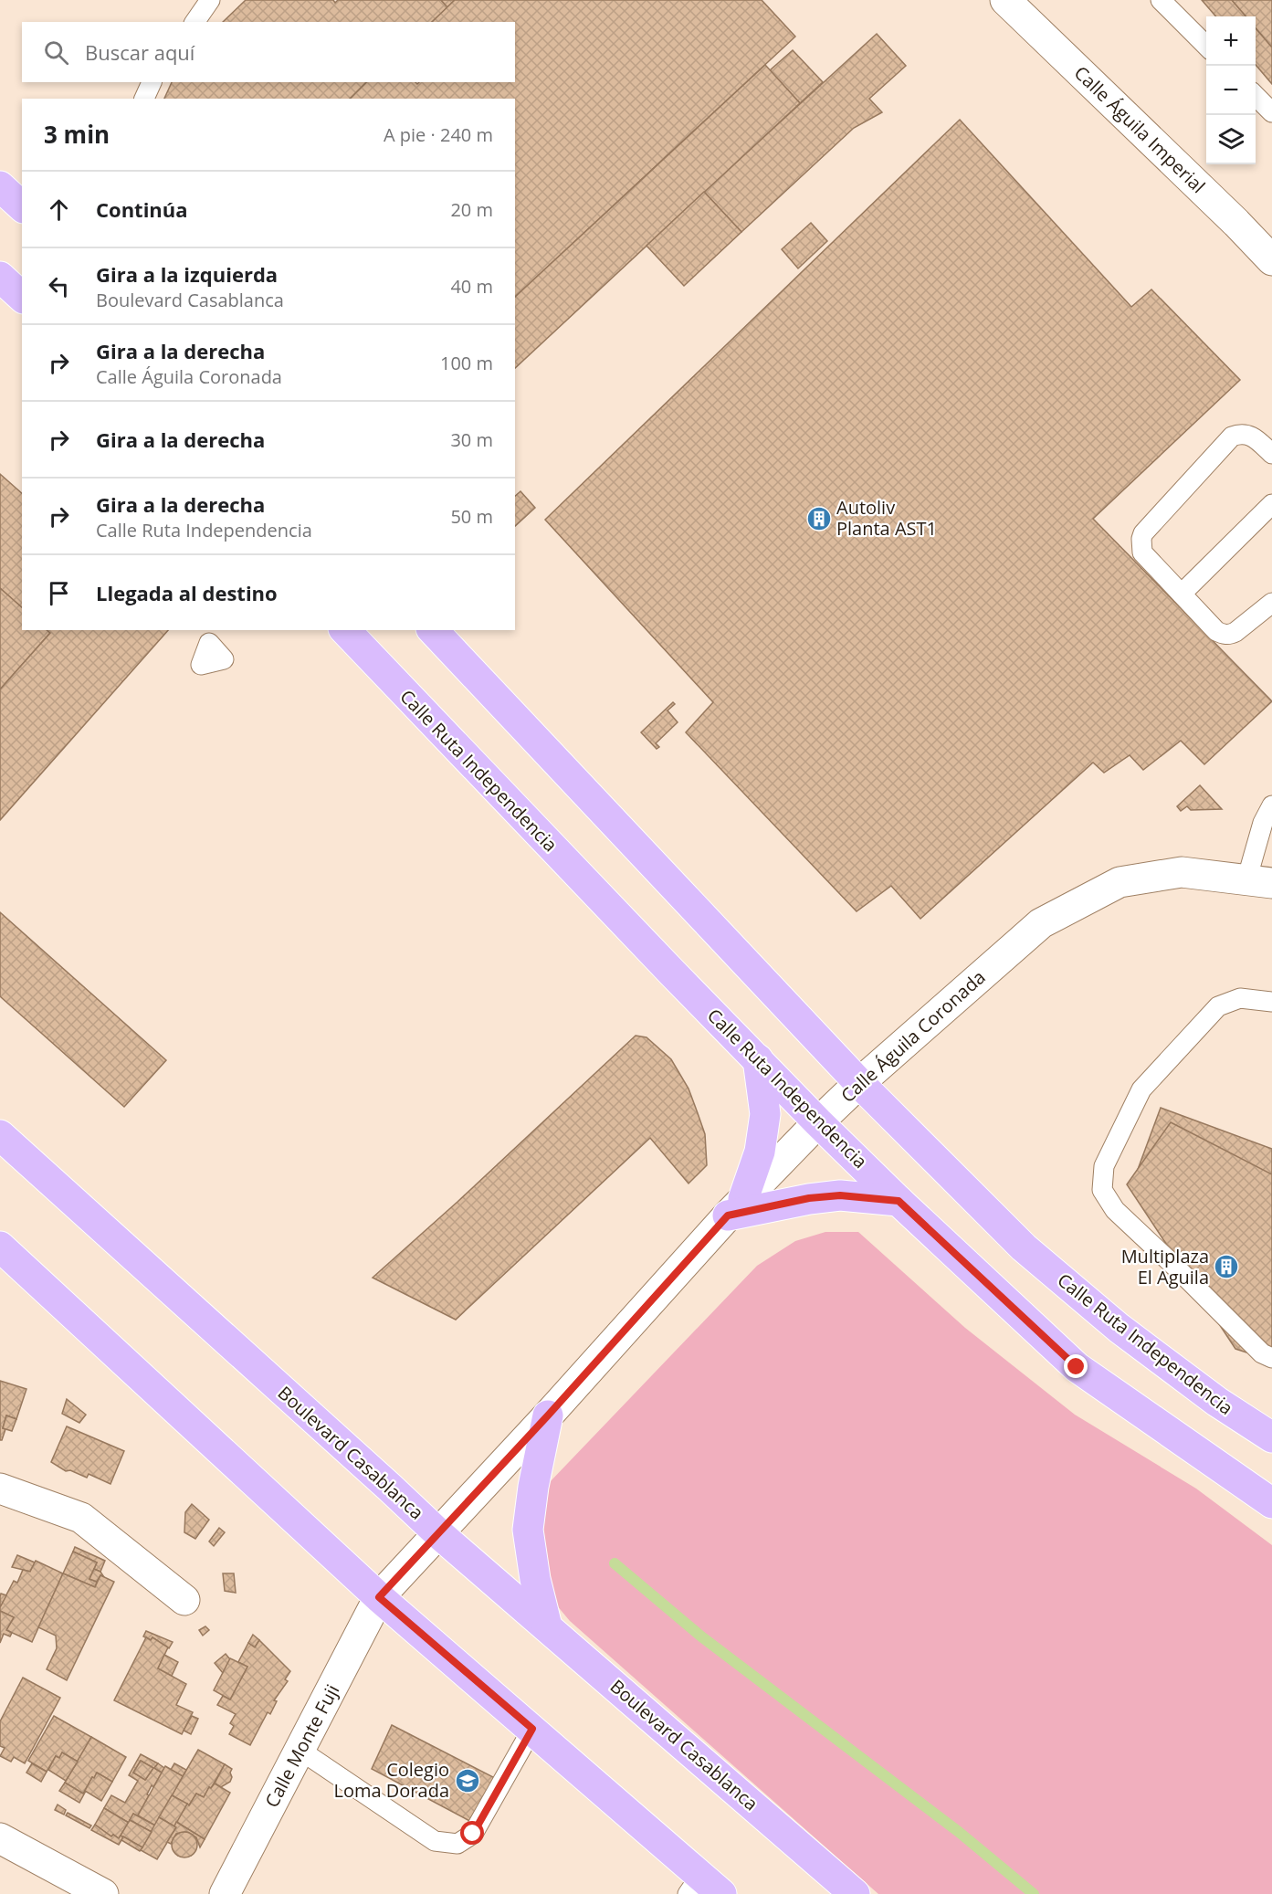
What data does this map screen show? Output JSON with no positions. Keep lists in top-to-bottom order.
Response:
{
  "streets": {
    "main road": ["Calle Ruta Independencia", "Boulevard Casablanca"],
    "street": ["Calle Águila Imperial", "Calle Águila Coronada", "Calle Monte Fuji"]
  },
  "crossings": [
    ["Calle Ruta Independencia", "Calle Águila Coronada"],
    ["Calle Águila Coronada", "Boulevard Casablanca"],
    ["Calle Águila Coronada", "Calle Monte Fuji"]
  ],
  "places": {
    "building": ["Autoliv Planta AST1", "Multiplaza El Aguila"],
    "school or university": ["Colegio Loma Dorada"]
  },
  "page": {
    "map_buttons": ["+", "−"],
    "search": "Buscar aquí",
    "heading": ["3 min", "A pie · 240 m"],
    "list": [
      ["Continúa", "20 m"],
      ["Gira a la izquierda", "Boulevard Casablanca", "40 m"],
      ["Gira a la derecha", "Calle Águila Coronada", "100 m"],
      ["Gira a la derecha", "30 m"],
      ["Gira a la derecha", "Calle Ruta Independencia", "50 m"],
      "Llegada al destino"
    ]
  }
}
